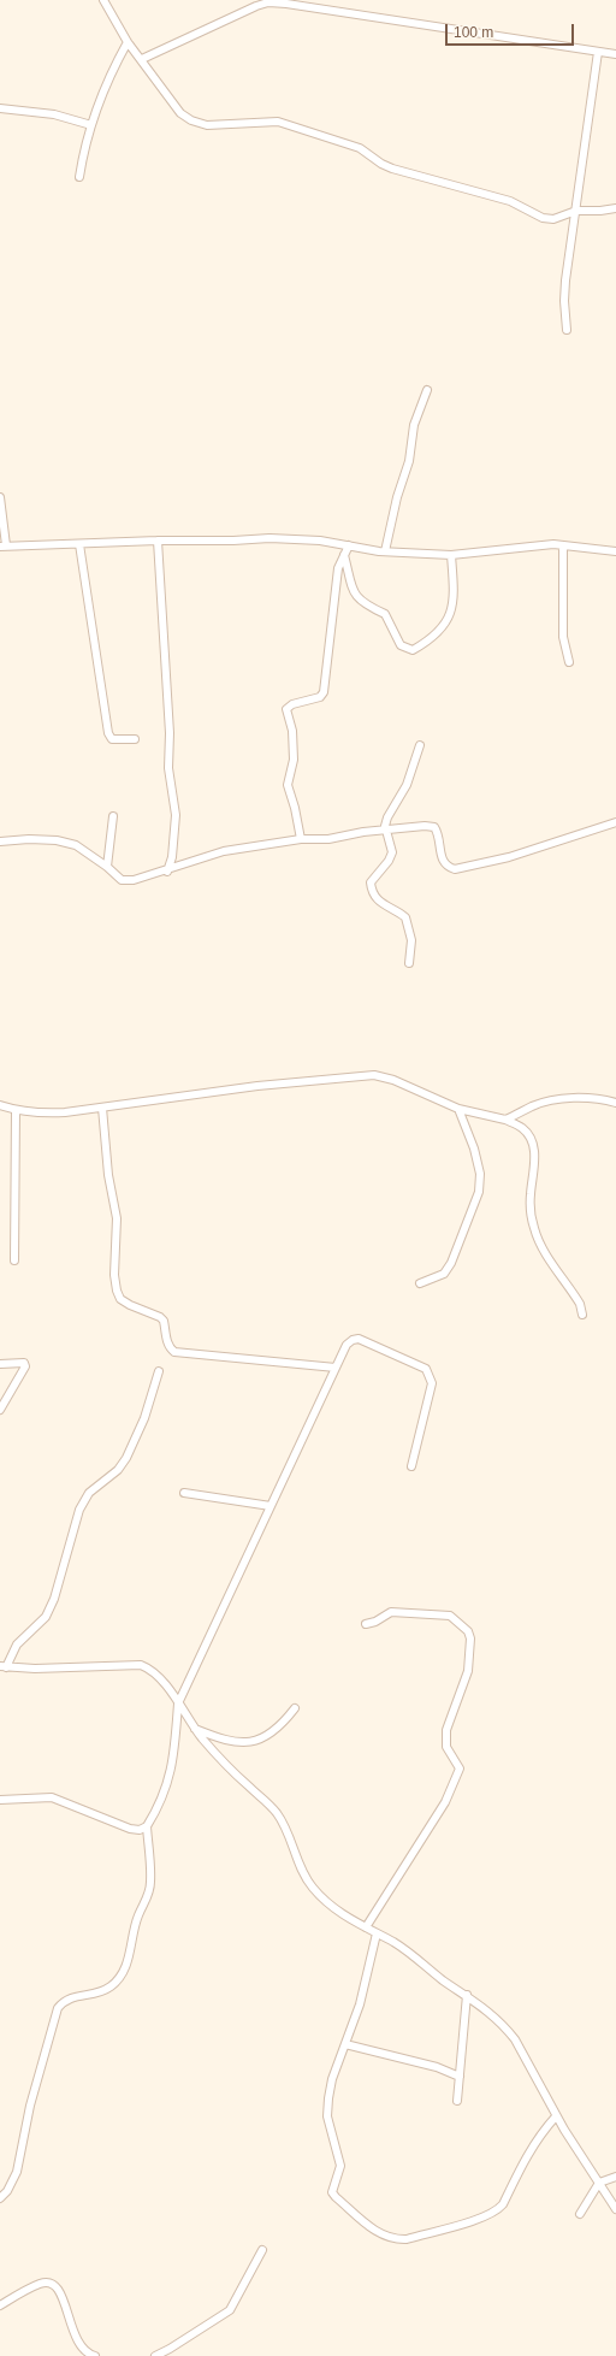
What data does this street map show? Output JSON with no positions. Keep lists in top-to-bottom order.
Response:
{
  "scale_bar": "100 m"
}
